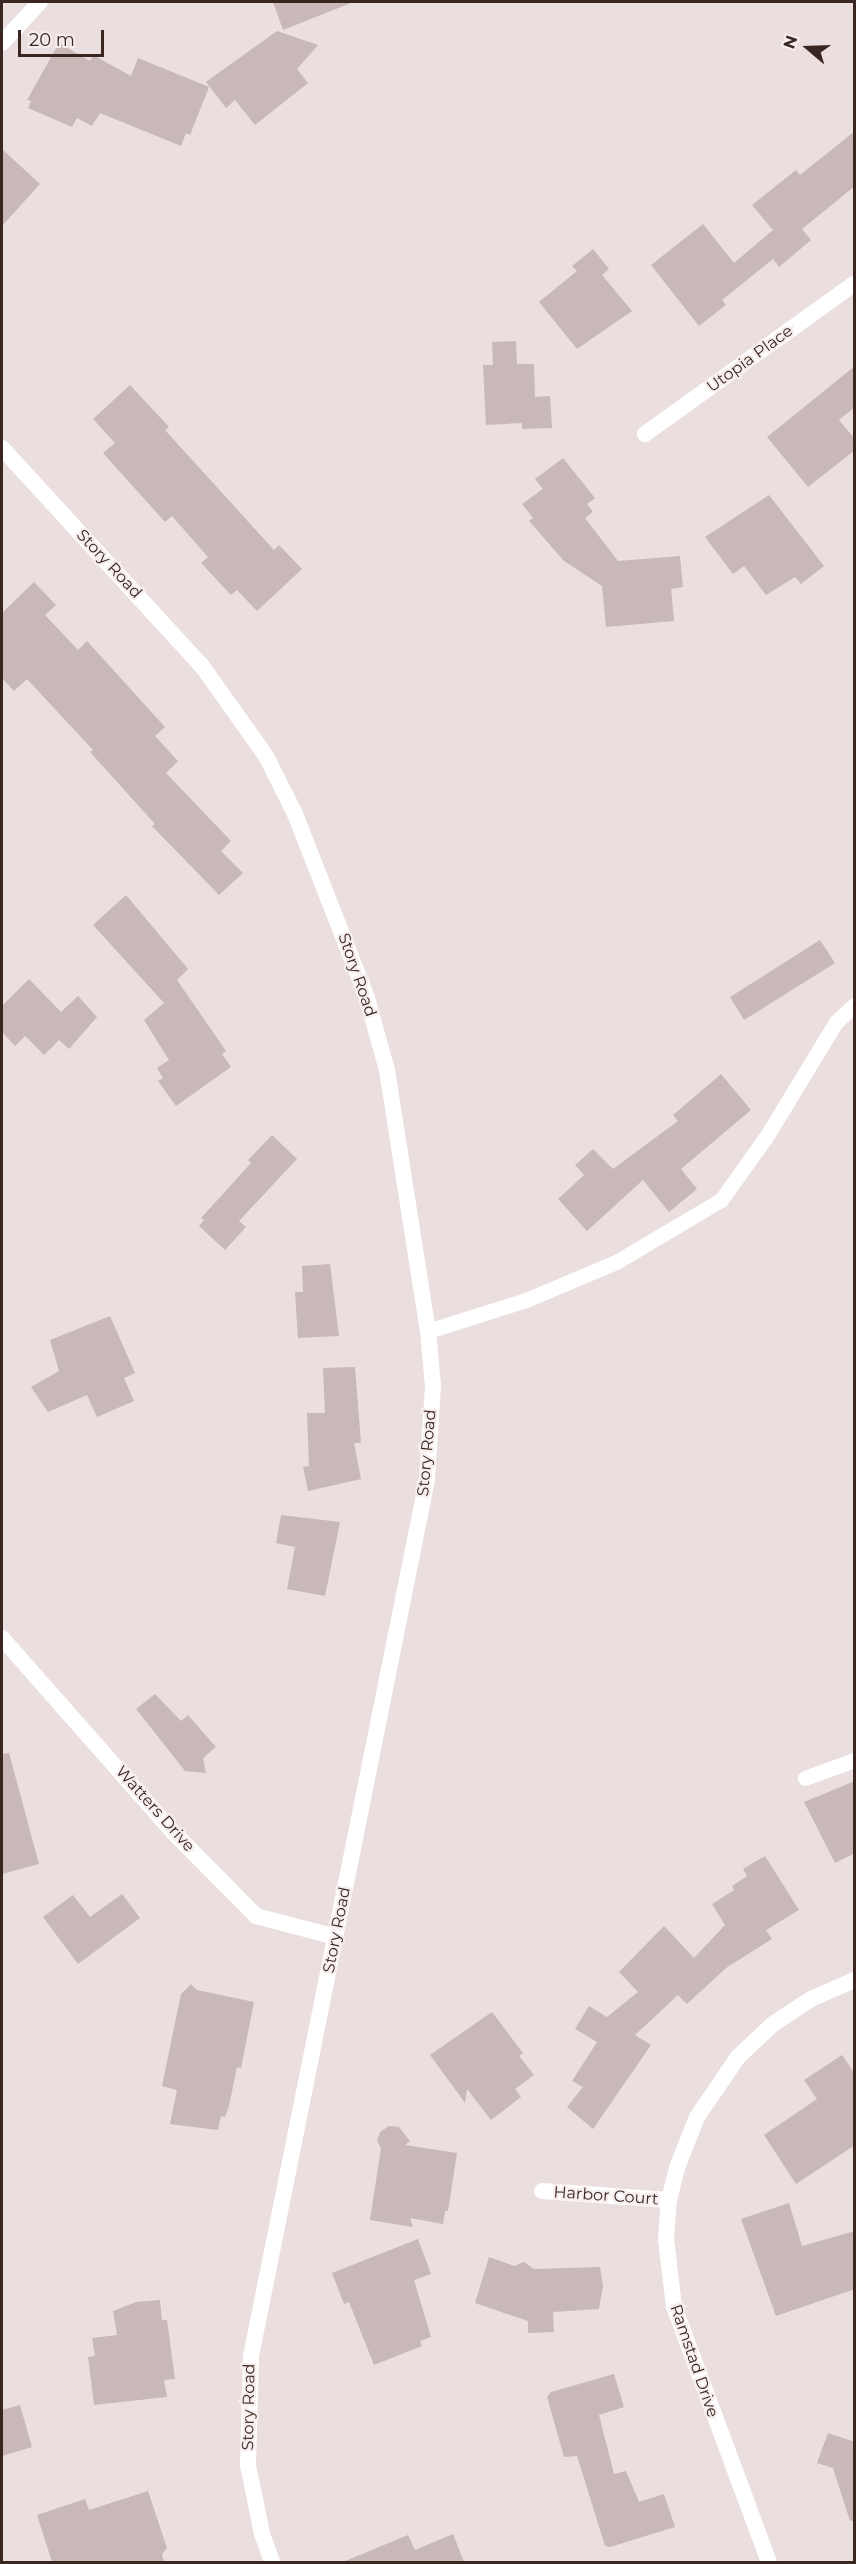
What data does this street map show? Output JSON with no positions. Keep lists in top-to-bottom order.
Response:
{
  "streets": {
    "street": [
      "Utopia Place",
      "Story Road",
      "Watters Drive",
      "Harbor Court",
      "Ramstad Drive"
    ]
  },
  "crossings": [
    ["Story Road", "Watters Drive"],
    ["Harbor Court", "Ramstad Drive"]
  ],
  "scale_bar": "20 m",
  "north": "left"
}
